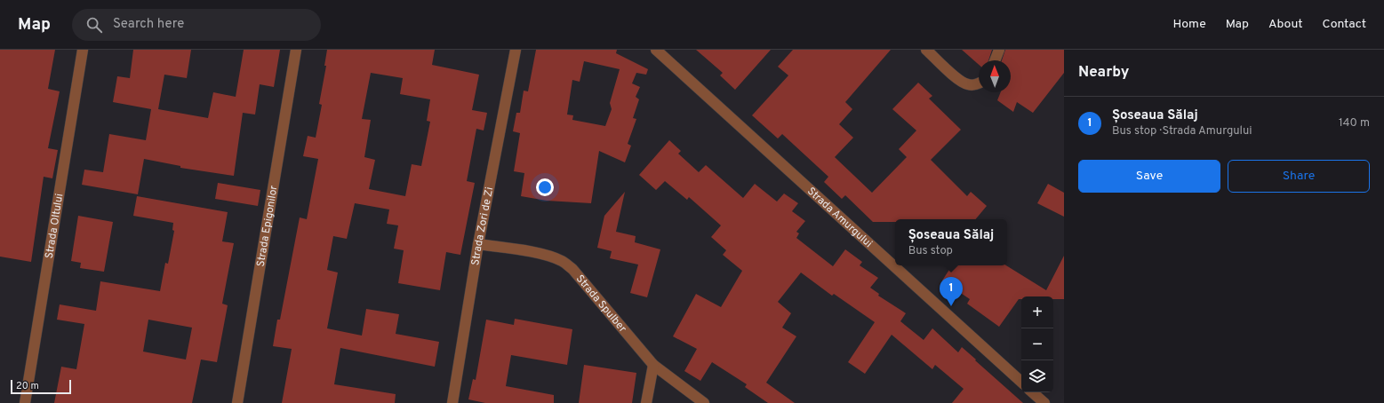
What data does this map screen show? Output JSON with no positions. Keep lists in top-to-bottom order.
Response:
{
  "streets": {
    "street": [
      "Strada Amurgului",
      "Strada Oltului",
      "Strada Epigonilor",
      "Strada Zori de Zi",
      "Strada Spulber"
    ]
  },
  "crossings": [
    ["Strada Zori de Zi", "Strada Spulber"]
  ],
  "scale_bar": "20 m",
  "north": "top",
  "page": {
    "header": "Map",
    "search": "Search here",
    "nav": [
      "Home",
      "Map",
      "About",
      "Contact"
    ],
    "heading": "Nearby",
    "list": [
      {
        "mark": "1",
        "name": "Șoseaua Sălaj",
        "note": "Bus stop · Strada Amurgului",
        "value": "140 m"
      }
    ],
    "buttons": ["Save", "Share"],
    "popup": ["Șoseaua Sălaj", "Bus stop"],
    "pins": "1",
    "map_buttons": ["+", "−"],
    "scale": "20 m"
  }
}
